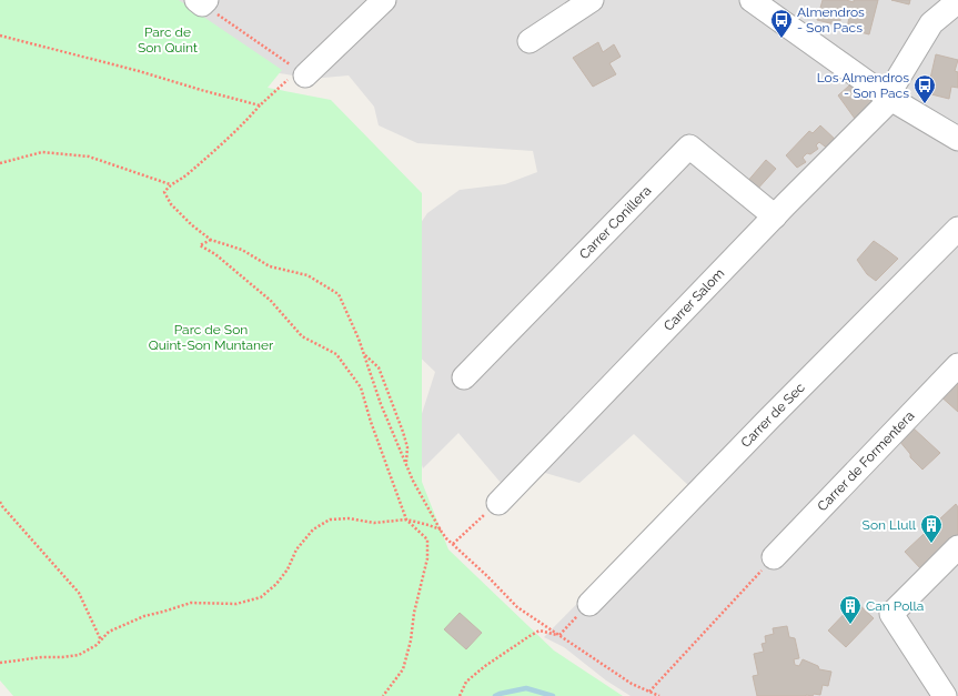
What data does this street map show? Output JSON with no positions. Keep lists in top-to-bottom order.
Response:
{
  "streets": {
    "street": [
      "Carrer Conillera",
      "Carrer Salom",
      "Carrer de Sec",
      "Carrer de Formentera"
    ]
  },
  "crossings": [
    ["Carrer Conillera", "Carrer Salom"]
  ],
  "parks": ["Parc de Son Quint", "Parc de Son Quint-Son Muntaner"],
  "places": {
    "bus stop": ["Almendros - Son Pacs", "Los Almendros - Son Pacs"],
    "building": ["Son Llull", "Can Polla"]
  }
}
